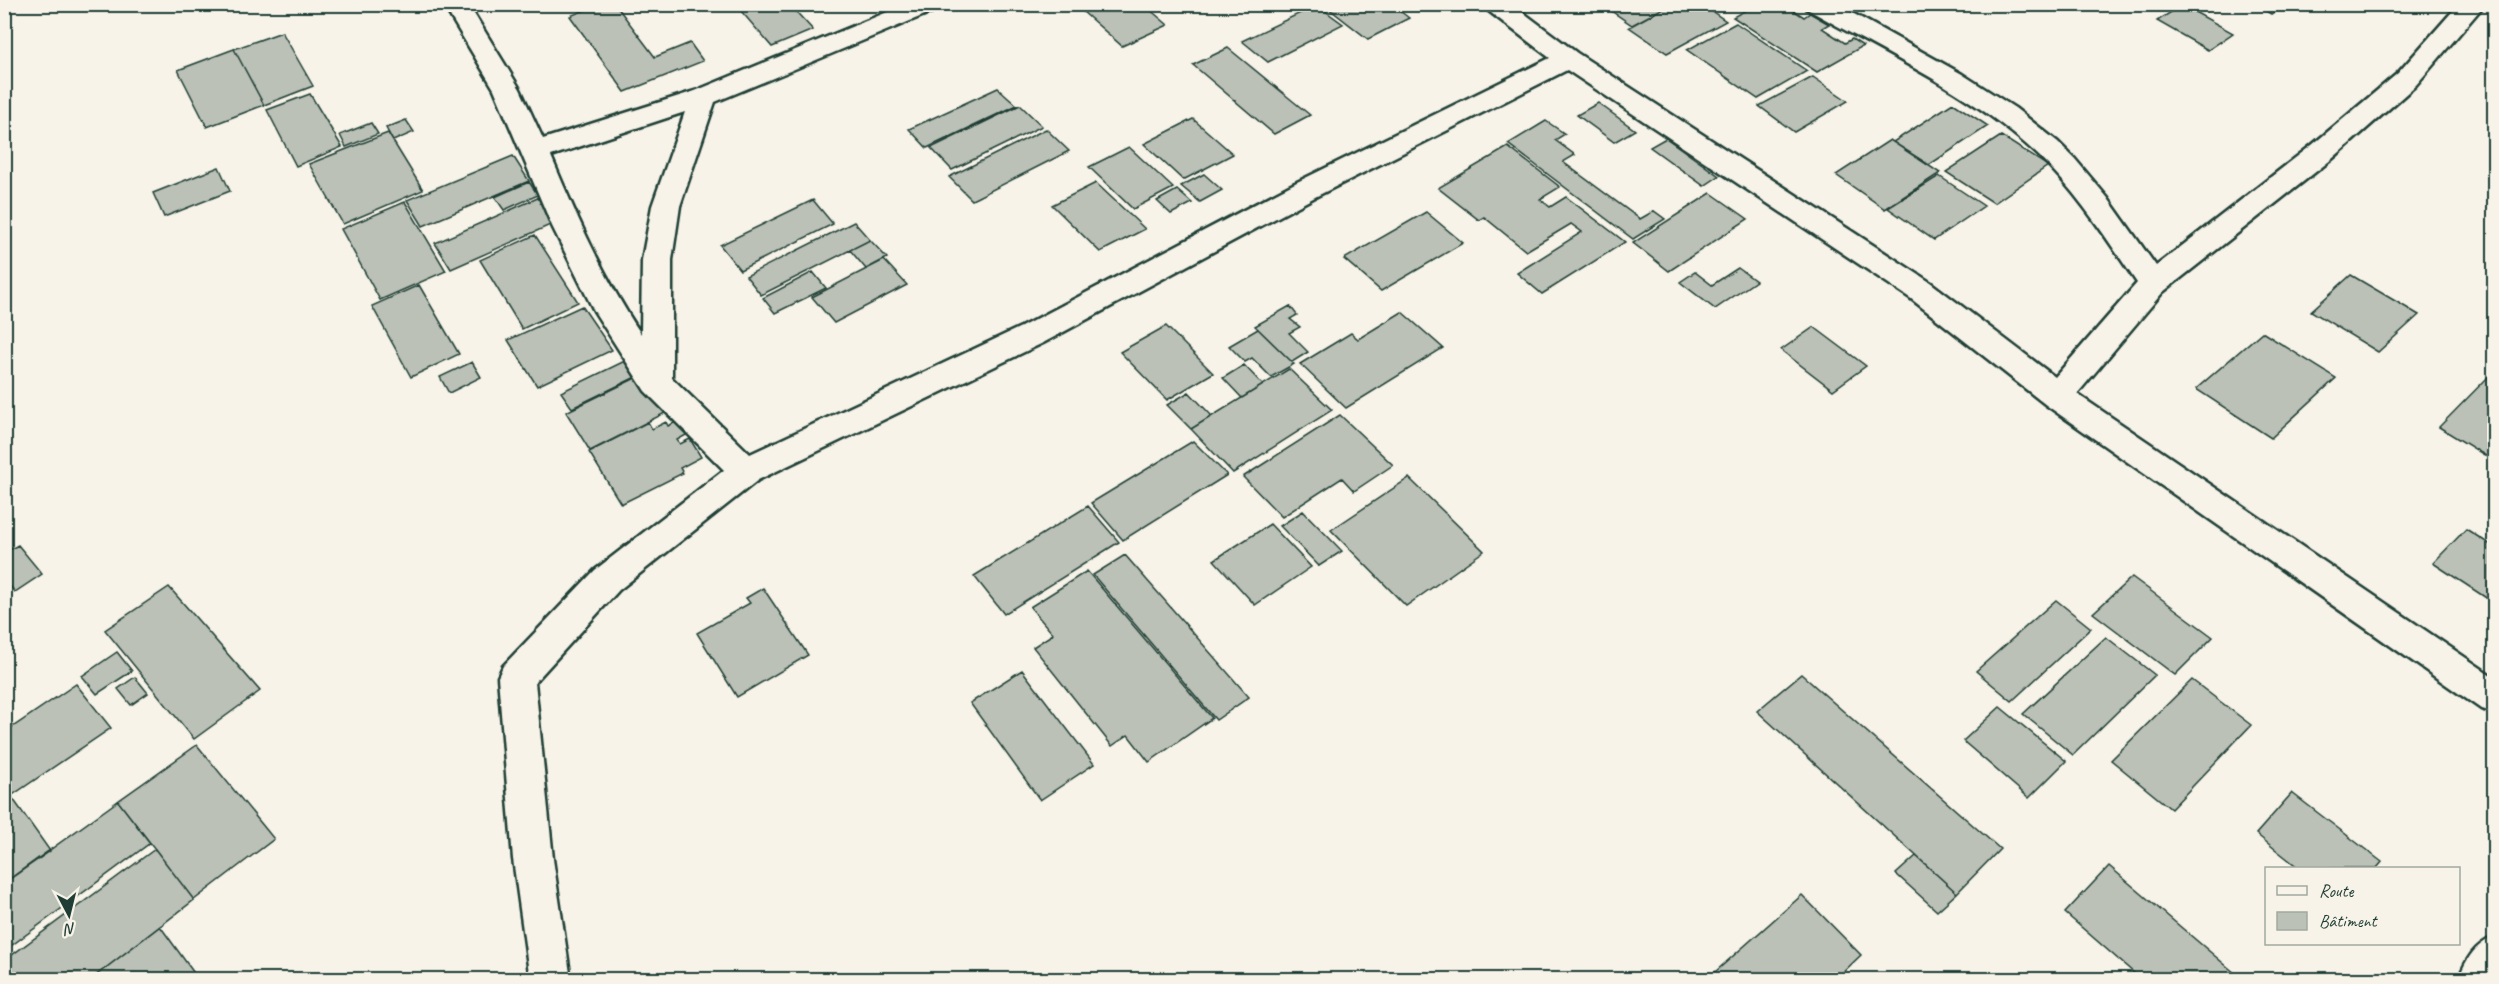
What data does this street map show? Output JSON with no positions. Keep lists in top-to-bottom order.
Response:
{
  "legend": ["Route", "Bâtiment"],
  "north": "bottom"
}
